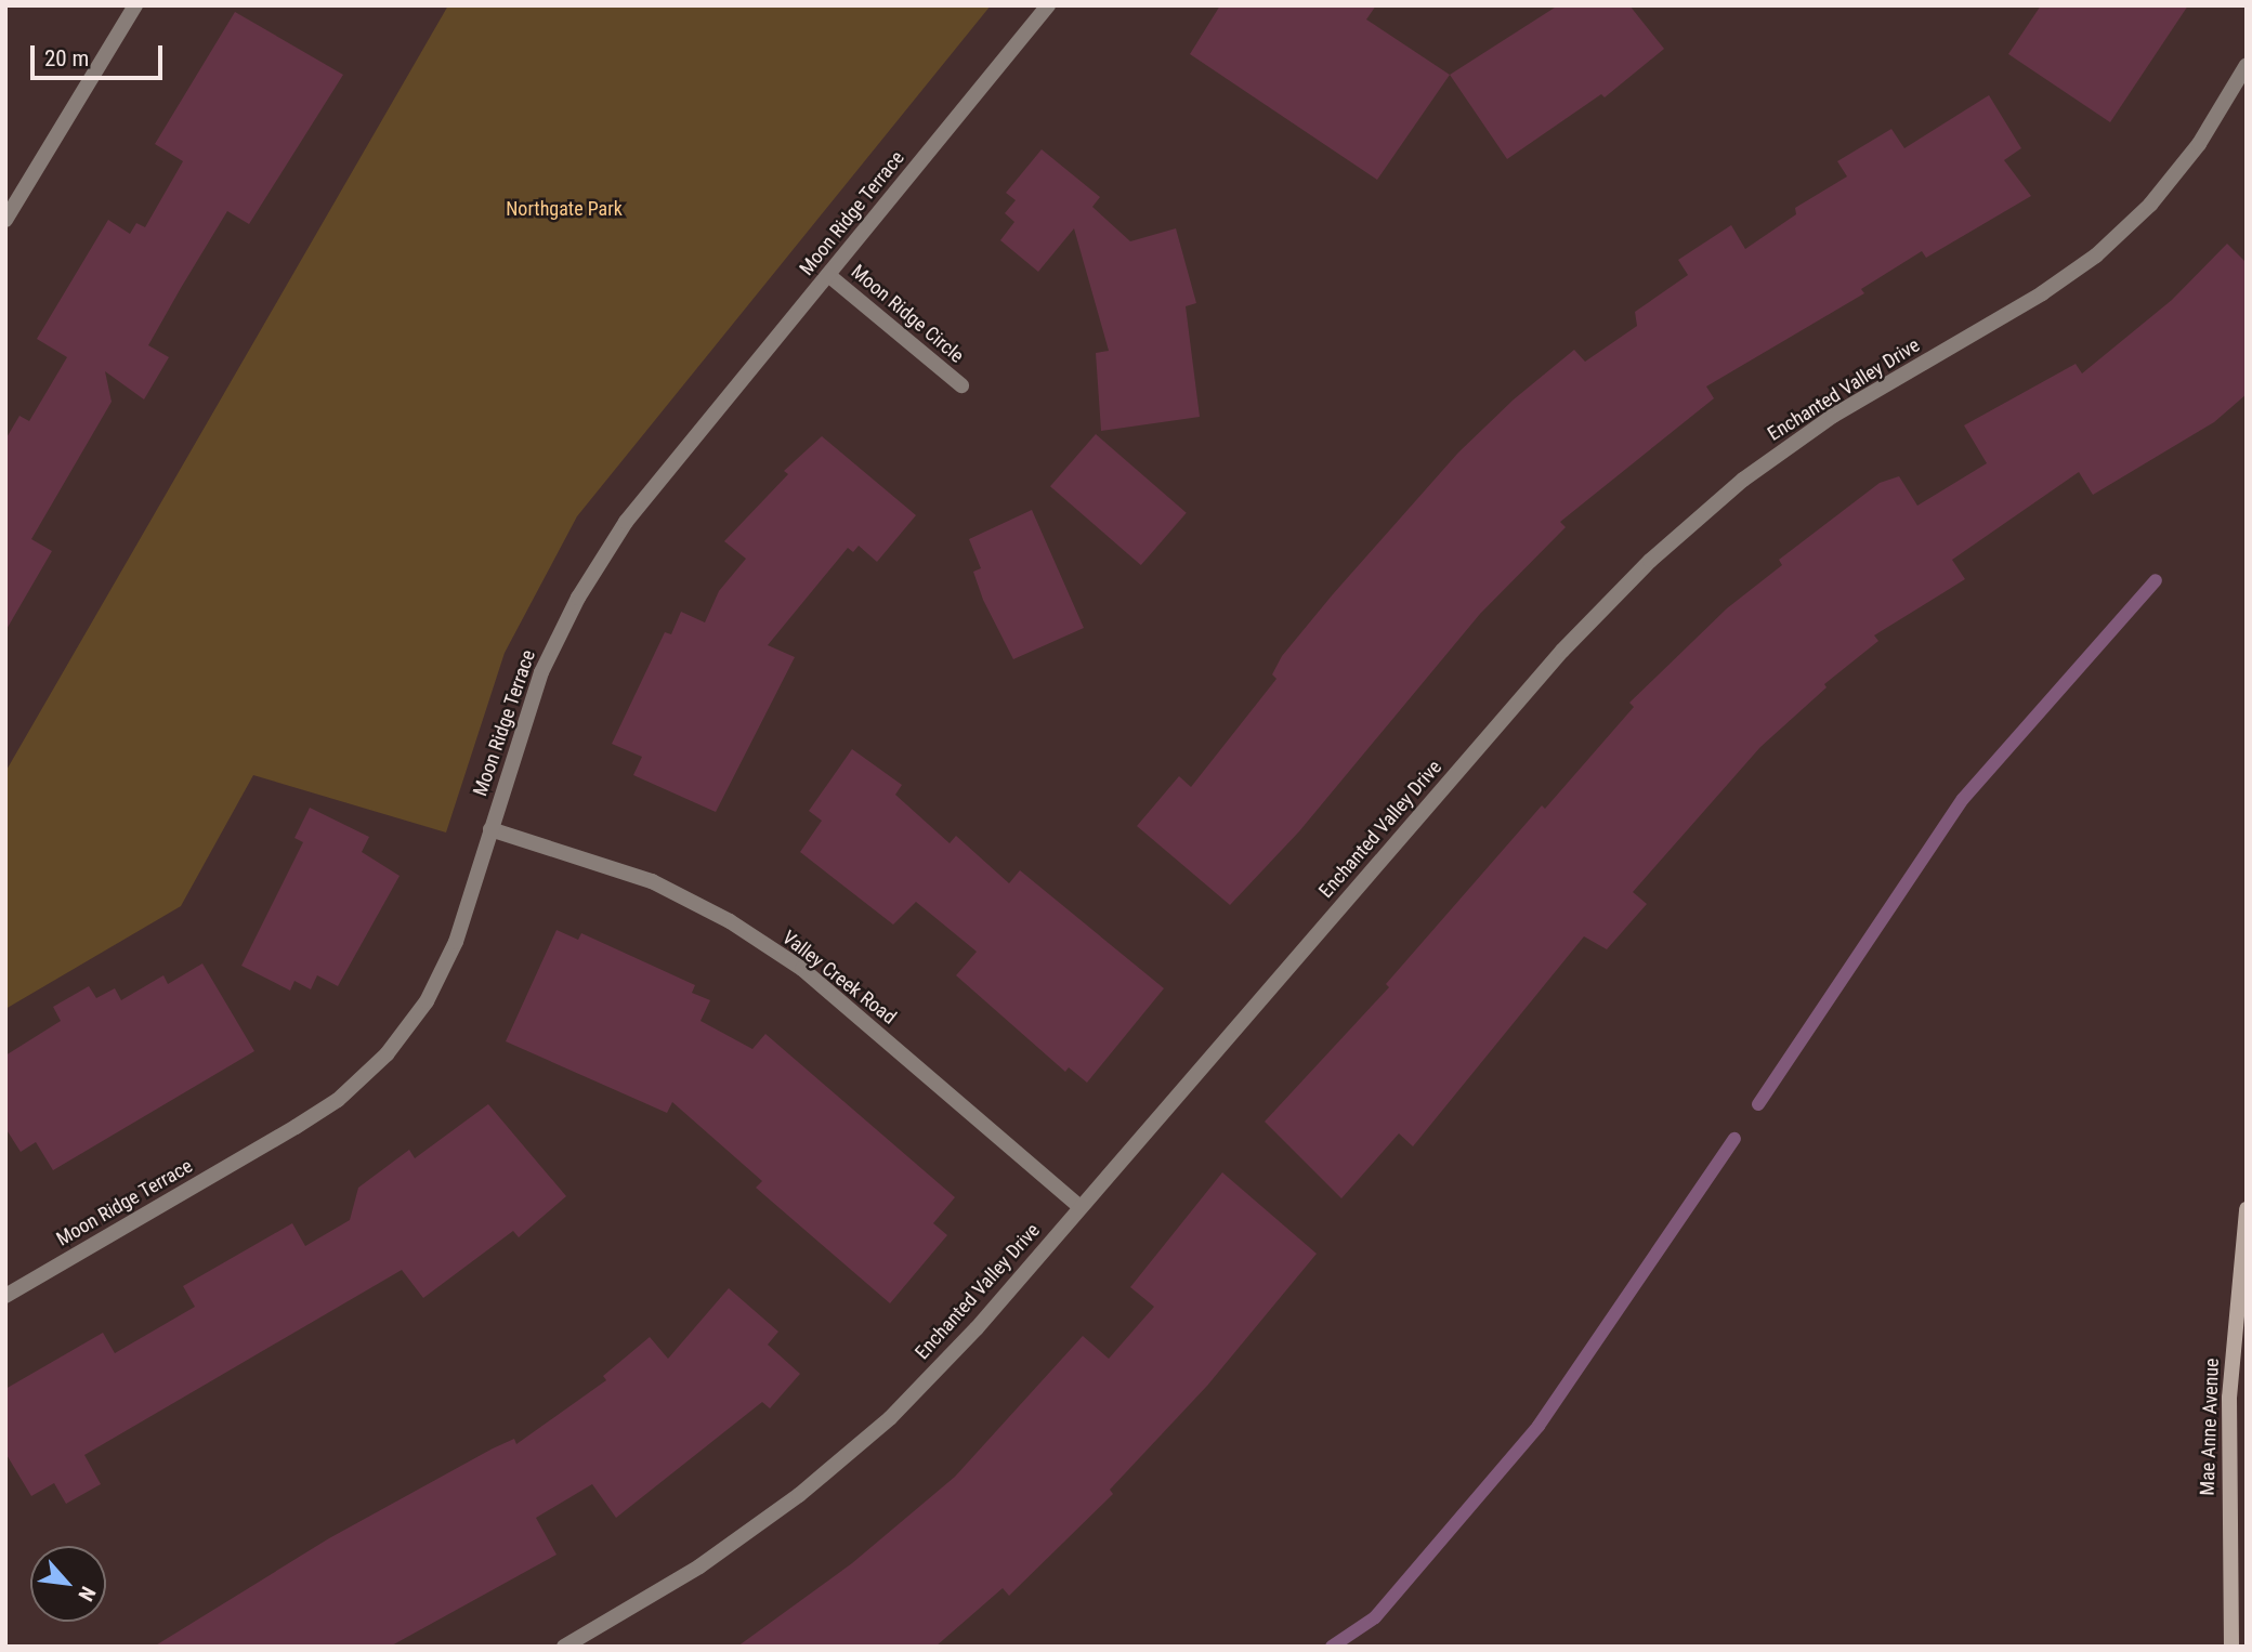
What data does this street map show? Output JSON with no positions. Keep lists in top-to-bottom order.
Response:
{
  "streets": {
    "main road": ["Mae Anne Avenue"],
    "street": [
      "Moon Ridge Terrace",
      "Moon Ridge Circle",
      "Enchanted Valley Drive",
      "Valley Creek Road"
    ]
  },
  "crossings": [
    ["Moon Ridge Terrace", "Moon Ridge Circle"],
    ["Moon Ridge Terrace", "Valley Creek Road"],
    ["Enchanted Valley Drive", "Valley Creek Road"]
  ],
  "parks": ["Northgate Park"],
  "scale_bar": "20 m",
  "north": "bottom right"
}
